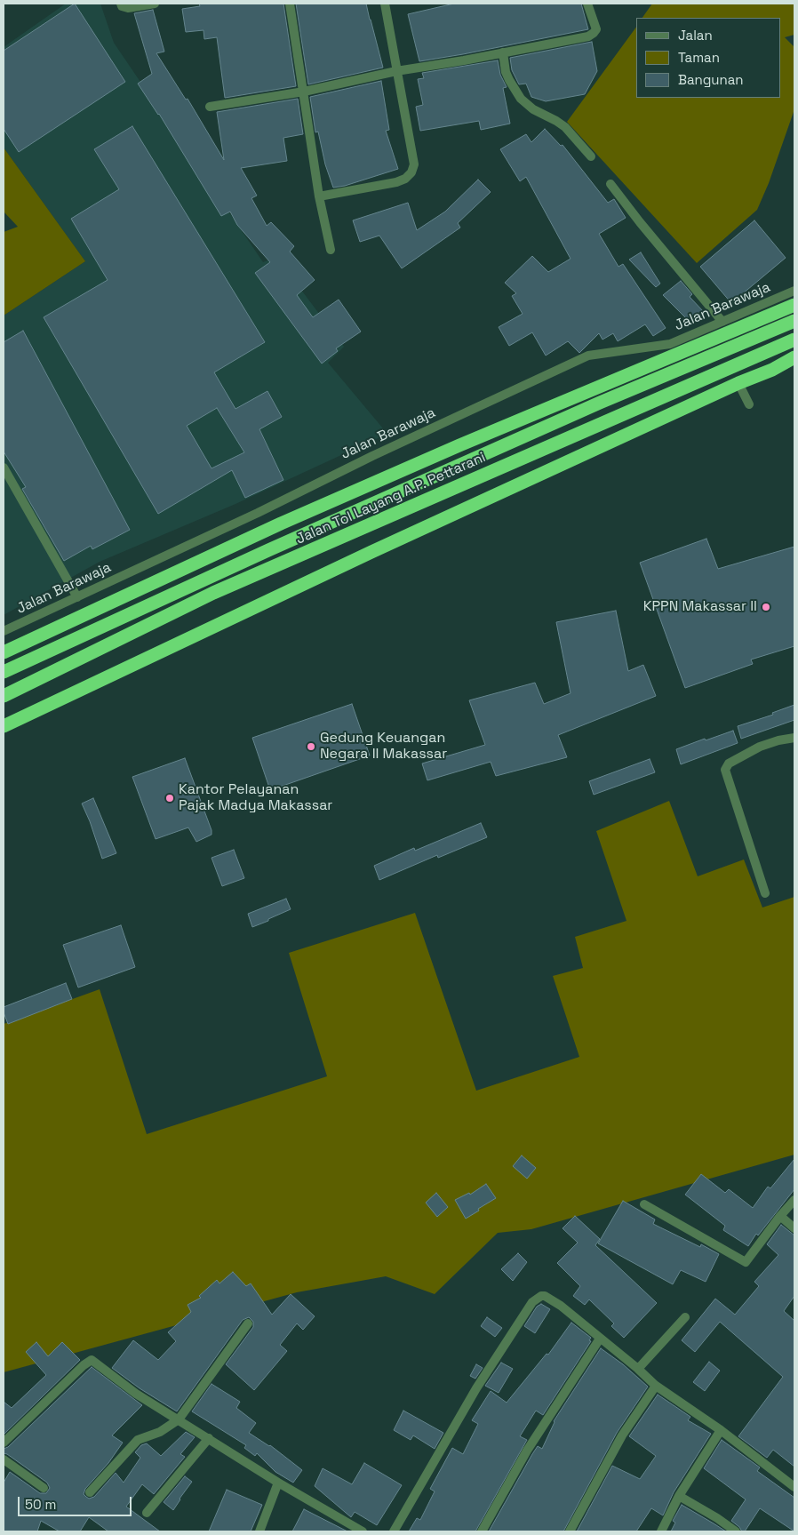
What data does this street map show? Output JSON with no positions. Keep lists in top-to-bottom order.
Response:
{
  "streets": {
    "highway": ["Jalan Tol Layang A.P. Pettarani"],
    "street": ["Jalan Barawaja"]
  },
  "places": ["KPPN Makassar II", "Gedung Keuangan Negara II Makassar", "Kantor Pelayanan Pajak Madya Makassar"],
  "legend": ["Jalan", "Taman", "Bangunan"],
  "scale_bar": "50 m"
}
